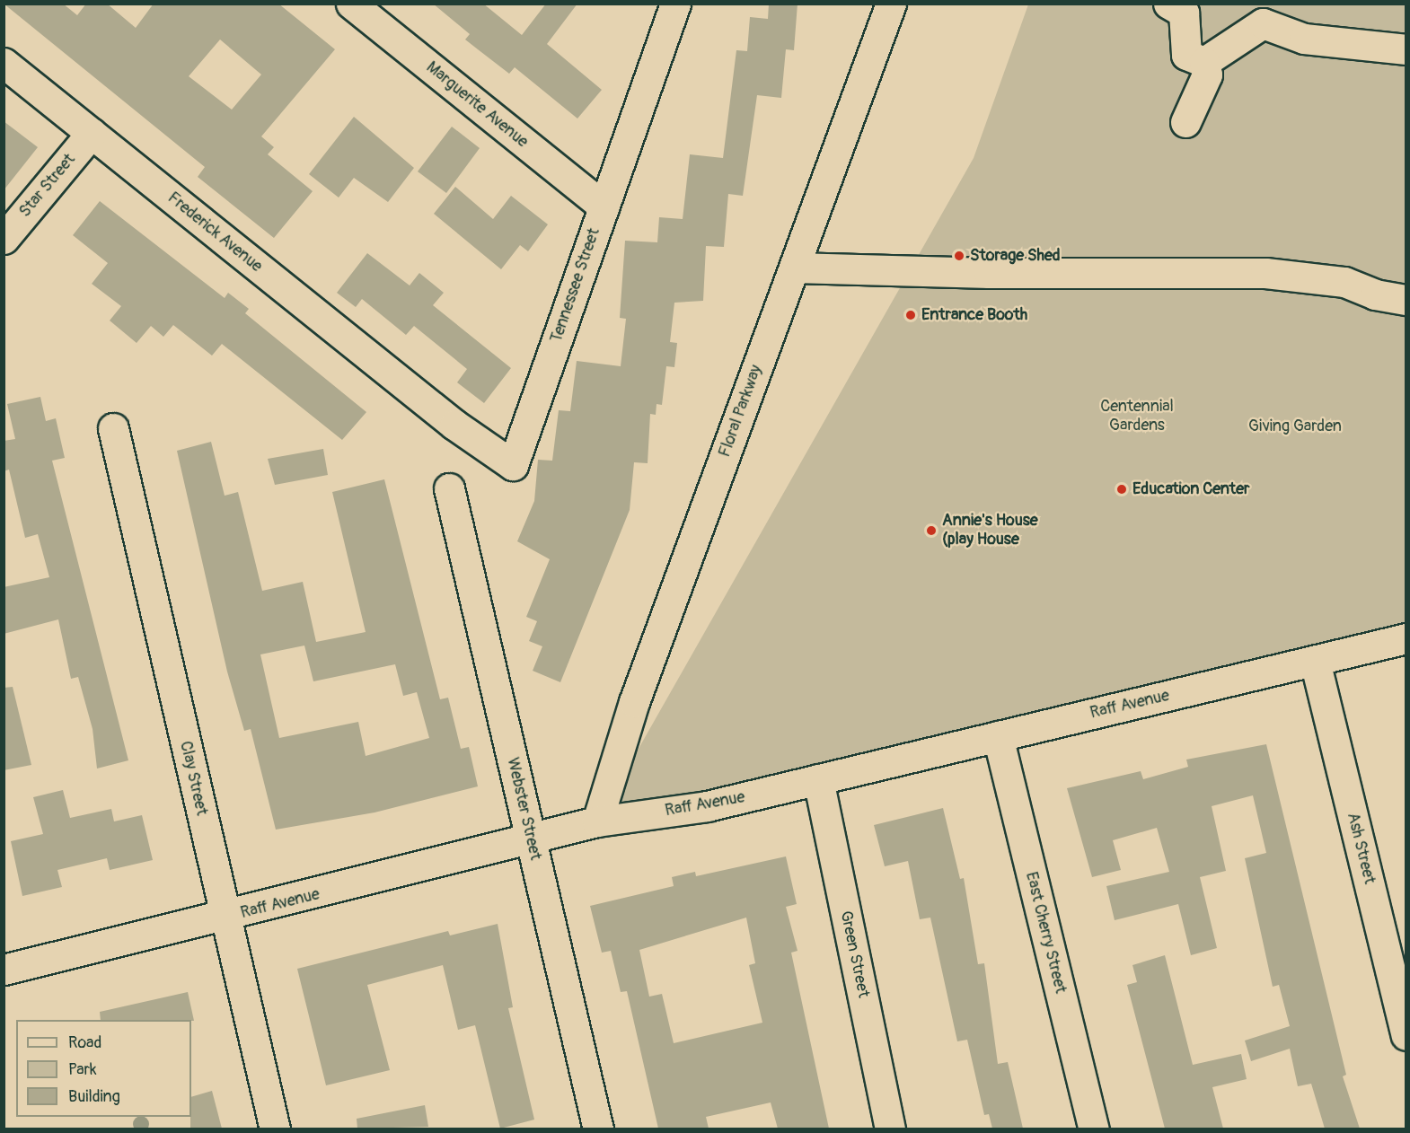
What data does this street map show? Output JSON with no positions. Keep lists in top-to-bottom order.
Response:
{
  "streets": {
    "street": [
      "Marguerite Avenue",
      "Star Street",
      "Frederick Avenue",
      "Tennessee Street",
      "Floral Parkway",
      "Raff Avenue",
      "Clay Street",
      "Webster Street",
      "Ash Street",
      "East Cherry Street",
      "Green Street"
    ]
  },
  "crossings": [
    ["Marguerite Avenue", "Tennessee Street"],
    ["Star Street", "Frederick Avenue"],
    ["Frederick Avenue", "Tennessee Street"],
    ["Floral Parkway", "Raff Avenue"],
    ["Raff Avenue", "Clay Street"],
    ["Raff Avenue", "Webster Street"],
    ["Raff Avenue", "Ash Street"],
    ["Raff Avenue", "East Cherry Street"],
    ["Raff Avenue", "Green Street"]
  ],
  "parks": ["Centennial Gardens", "Giving Garden"],
  "places": [
    "Storage Shed",
    "Entrance Booth",
    "Education Center",
    "Annie's House (play House"
  ],
  "legend": ["Road", "Park", "Building"]
}
